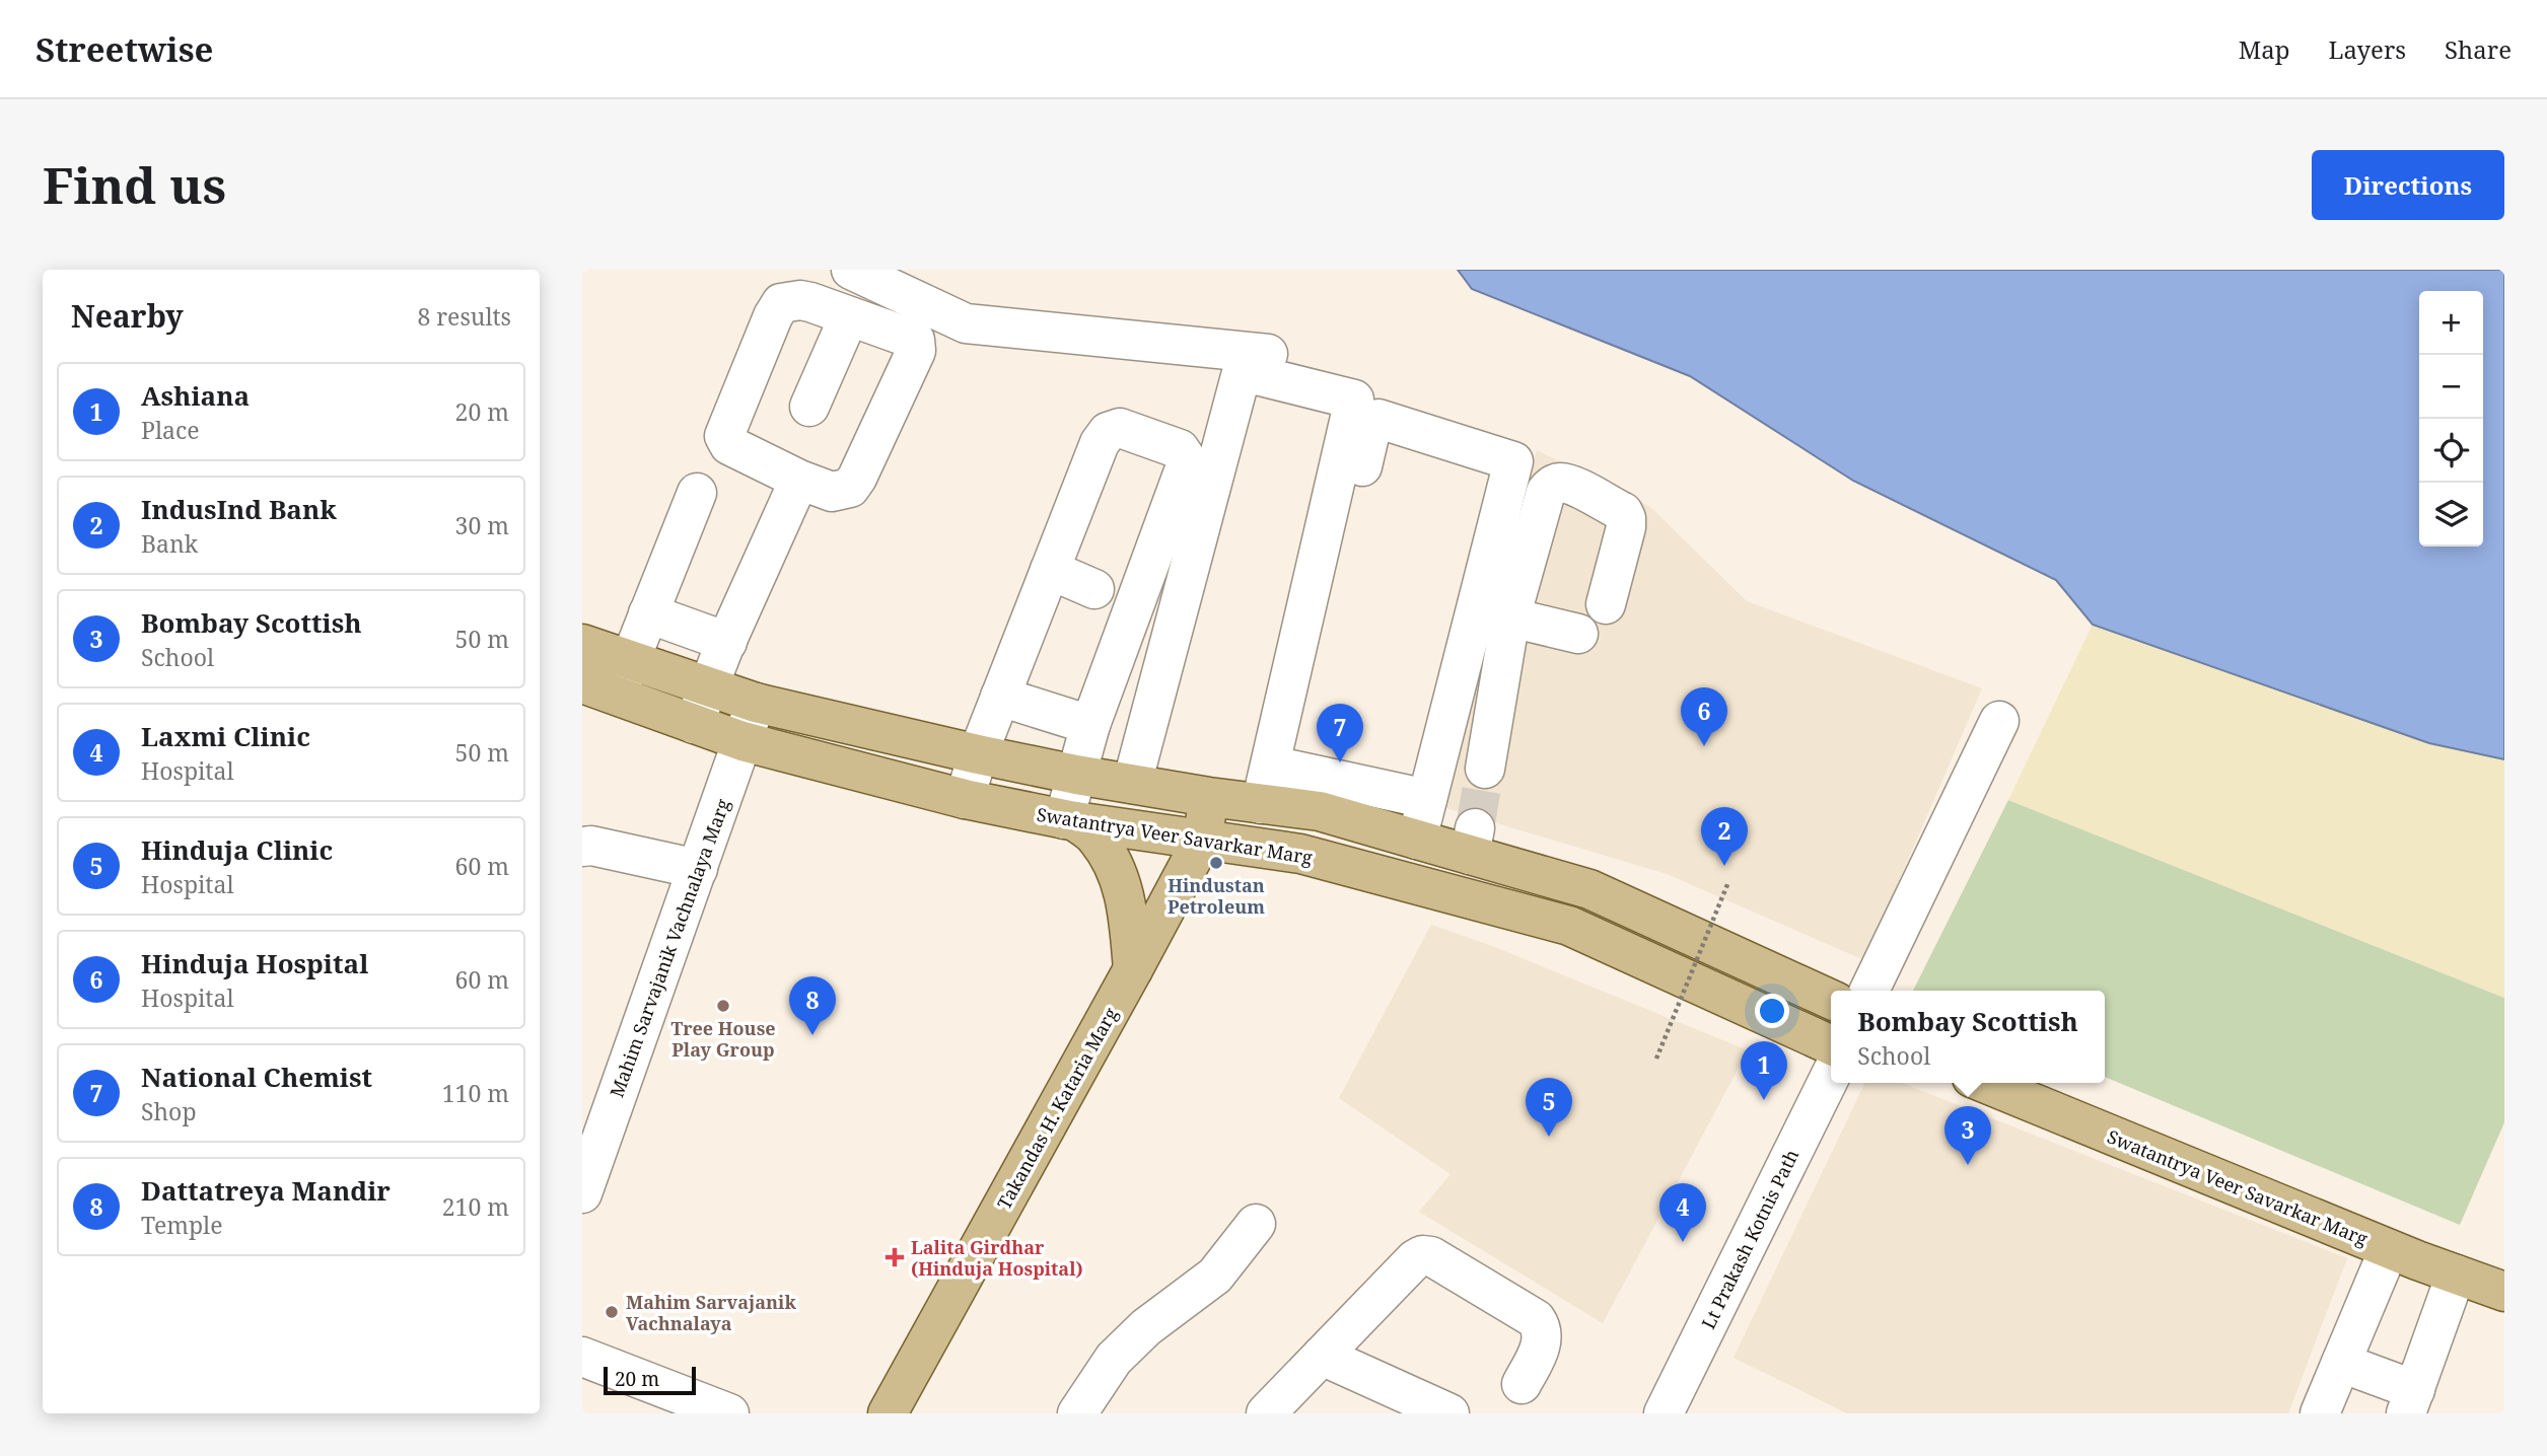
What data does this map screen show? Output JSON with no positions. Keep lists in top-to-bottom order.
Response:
{
  "streets": {
    "main road": ["Swatantrya Veer Savarkar Marg", "Takandas H. Kataria Marg"],
    "street": ["Mahim Sarvajanik Vachnalaya Marg", "Lt Prakash Kotnis Path"]
  },
  "crossings": [
    ["Swatantrya Veer Savarkar Marg", "Mahim Sarvajanik Vachnalaya Marg"],
    ["Swatantrya Veer Savarkar Marg", "Takandas H. Kataria Marg"]
  ],
  "places": {
    "other": ["Hindustan Petroleum", "Tree House Play Group", "Mahim Sarvajanik Vachnalaya"],
    "health": ["Lalita Girdhar (Hinduja Hospital)"]
  },
  "scale_bar": "20 m",
  "page": {
    "header": "Streetwise",
    "nav": ["Map", "Layers", "Share"],
    "buttons": "Directions",
    "title": "Find us",
    "heading": ["Nearby", "8 results"],
    "map_buttons": ["+", "−"],
    "list": [
      {
        "mark": "1",
        "name": "Ashiana",
        "note": "Place",
        "value": "20 m"
      },
      {
        "mark": "2",
        "name": "IndusInd Bank",
        "note": "Bank",
        "value": "30 m"
      },
      {
        "mark": "3",
        "name": "Bombay Scottish",
        "note": "School",
        "value": "50 m"
      },
      {
        "mark": "4",
        "name": "Laxmi Clinic",
        "note": "Hospital",
        "value": "50 m"
      },
      {
        "mark": "5",
        "name": "Hinduja Clinic",
        "note": "Hospital",
        "value": "60 m"
      },
      {
        "mark": "6",
        "name": "Hinduja Hospital",
        "note": "Hospital",
        "value": "60 m"
      },
      {
        "mark": "7",
        "name": "National Chemist",
        "note": "Shop",
        "value": "110 m"
      },
      {
        "mark": "8",
        "name": "Dattatreya Mandir",
        "note": "Temple",
        "value": "210 m"
      }
    ],
    "pins": [
      "6",
      "7",
      "2",
      "8",
      "1",
      "5",
      "3",
      "4"
    ],
    "popup": ["Bombay Scottish", "School"],
    "scale": "20 m"
  }
}
